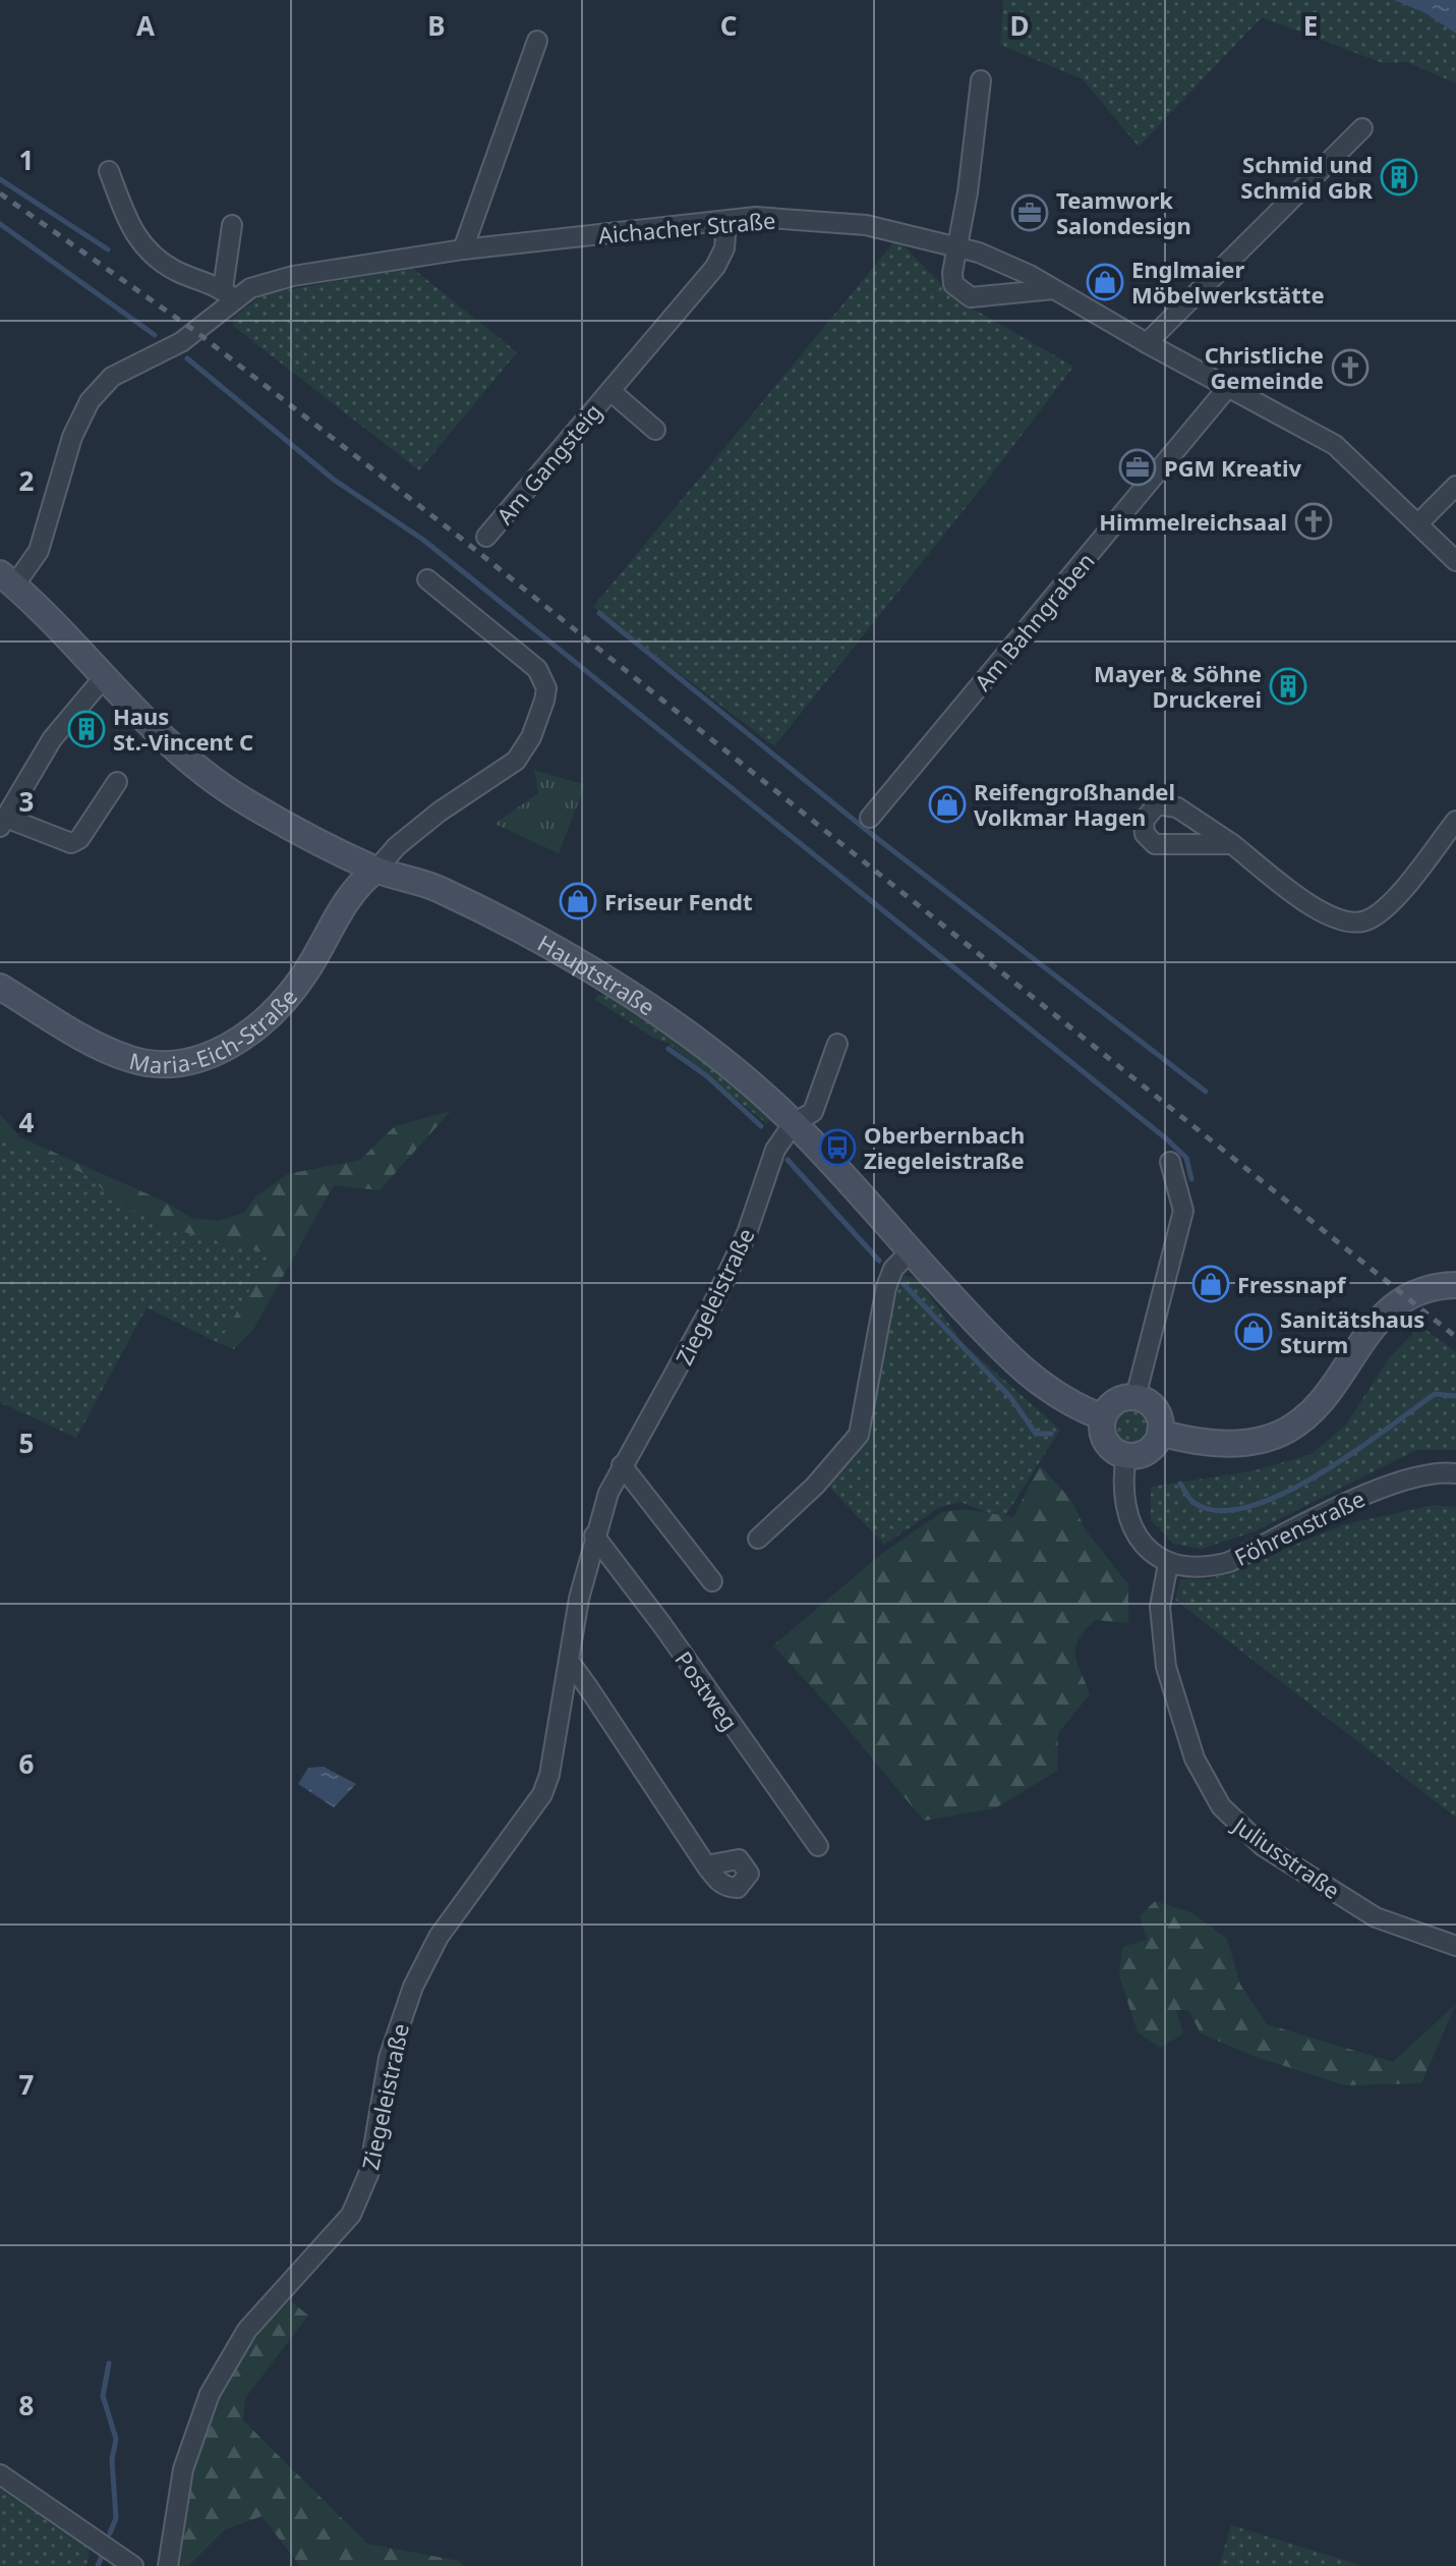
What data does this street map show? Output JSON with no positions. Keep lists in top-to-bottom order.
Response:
{
  "streets": {
    "main road": ["Hauptstraße", "Maria-Eich-Straße"],
    "street": [
      "Aichacher Straße",
      "Am Gangsteig",
      "Am Bahngraben",
      "Ziegeleistraße",
      "Föhrenstraße",
      "Postweg",
      "Juliusstraße"
    ]
  },
  "crossings": [
    ["Aichacher Straße", "Am Gangsteig"],
    ["Aichacher Straße", "Am Bahngraben"],
    ["Aichacher Straße", "Hauptstraße"],
    ["Hauptstraße", "Maria-Eich-Straße"],
    ["Hauptstraße", "Ziegeleistraße"],
    ["Ziegeleistraße", "Postweg"],
    ["Föhrenstraße", "Juliusstraße"]
  ],
  "places": {
    "building": ["Schmid und Schmid GbR", "Mayer & Söhne Druckerei", "Haus St.-Vincent C"],
    "office": ["Teamwork Salondesign", "PGM Kreativ"],
    "shop": [
      "Englmaier Möbelwerkstätte",
      "Reifengroßhandel Volkmar Hagen",
      "Friseur Fendt",
      "Fressnapf",
      "Sanitätshaus Sturm"
    ],
    "church": ["Christliche Gemeinde", "Himmelreichsaal"],
    "bus stop": ["Oberbernbach Ziegeleistraße"]
  },
  "grid": {
    "columns": [
      "A",
      "B",
      "C",
      "D",
      "E"
    ],
    "rows": [
      "1",
      "2",
      "3",
      "4",
      "5",
      "6",
      "7",
      "8"
    ]
  }
}
